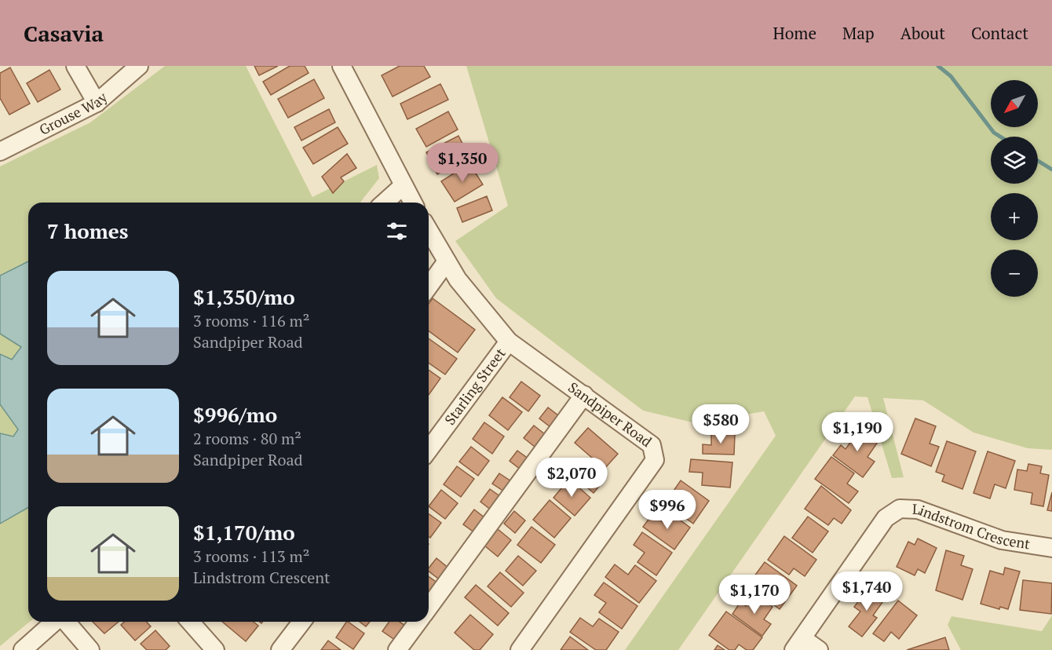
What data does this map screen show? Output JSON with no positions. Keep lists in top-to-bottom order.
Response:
{
  "streets": {
    "street": [
      "Grouse Way",
      "Starling Street",
      "Sandpiper Road",
      "Lindstrom Crescent"
    ]
  },
  "crossings": [
    ["Starling Street", "Sandpiper Road"]
  ],
  "north": "bottom left",
  "page": {
    "header": "Casavia",
    "nav": [
      "Home",
      "Map",
      "About",
      "Contact"
    ],
    "map_buttons": ["+", "−"],
    "price": [
      "$1,350",
      "$580",
      "$1,190",
      "$2,070",
      "$996",
      "$1,740",
      "$1,170"
    ],
    "heading": "7 homes",
    "list": [
      {
        "name": "$1,350/mo",
        "note": "3 rooms · 116 m² · Sandpiper Road"
      },
      {
        "name": "$996/mo",
        "note": "2 rooms · 80 m² · Sandpiper Road"
      },
      {
        "name": "$1,170/mo",
        "note": "3 rooms · 113 m² · Lindstrom Crescent"
      }
    ]
  }
}
